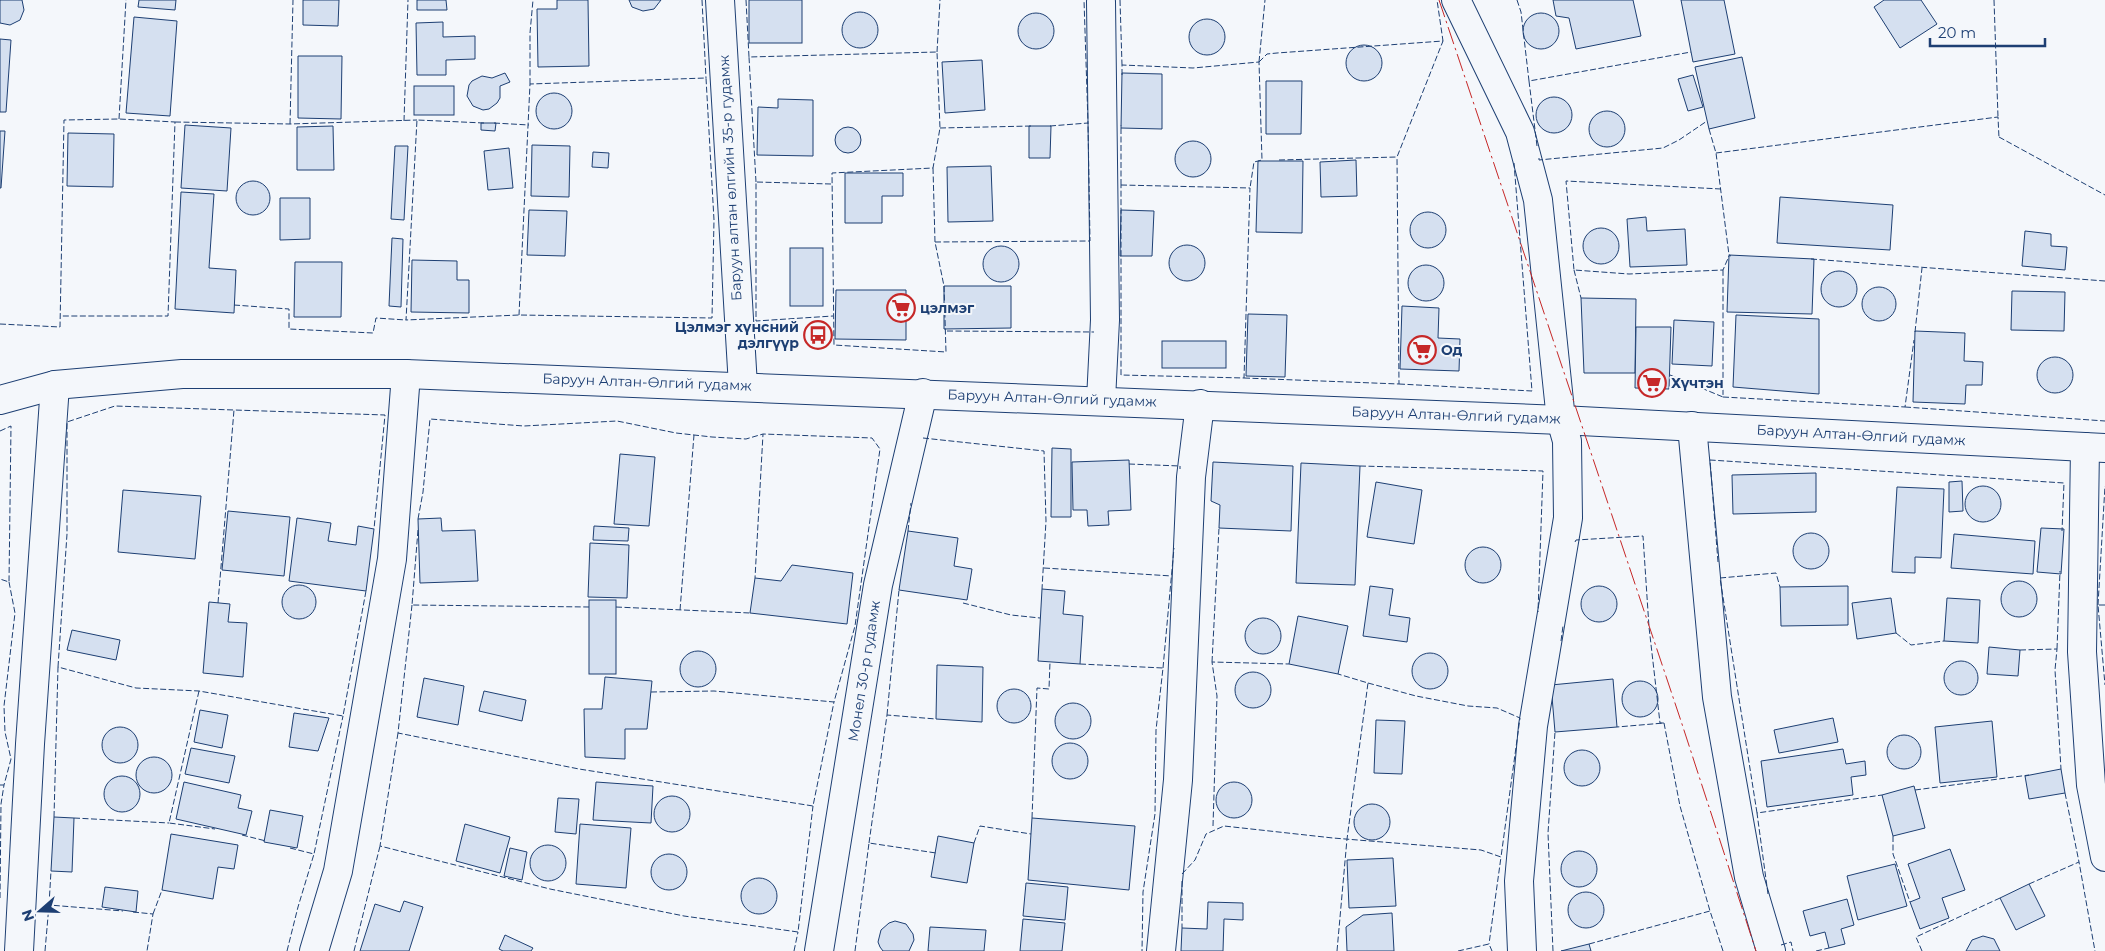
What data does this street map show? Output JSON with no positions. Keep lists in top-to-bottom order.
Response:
{
  "streets": {
    "street": ["Баруун алтан өлгийн 35-р гудамж", "Баруун Алтан-Өлгий гудамж", "Монел 30-р гудамж"]
  },
  "crossings": [
    ["Баруун алтан өлгийн 35-р гудамж", "Баруун Алтан-Өлгий гудамж"],
    ["Баруун Алтан-Өлгий гудамж", "Монел 30-р гудамж"]
  ],
  "places": {
    "supermarket": ["цэлмэг", "Од", "Хүчтэн"],
    "bus stop": ["Цэлмэг хүнсний дэлгүүр"]
  },
  "scale_bar": "20 m",
  "north": "left"
}
